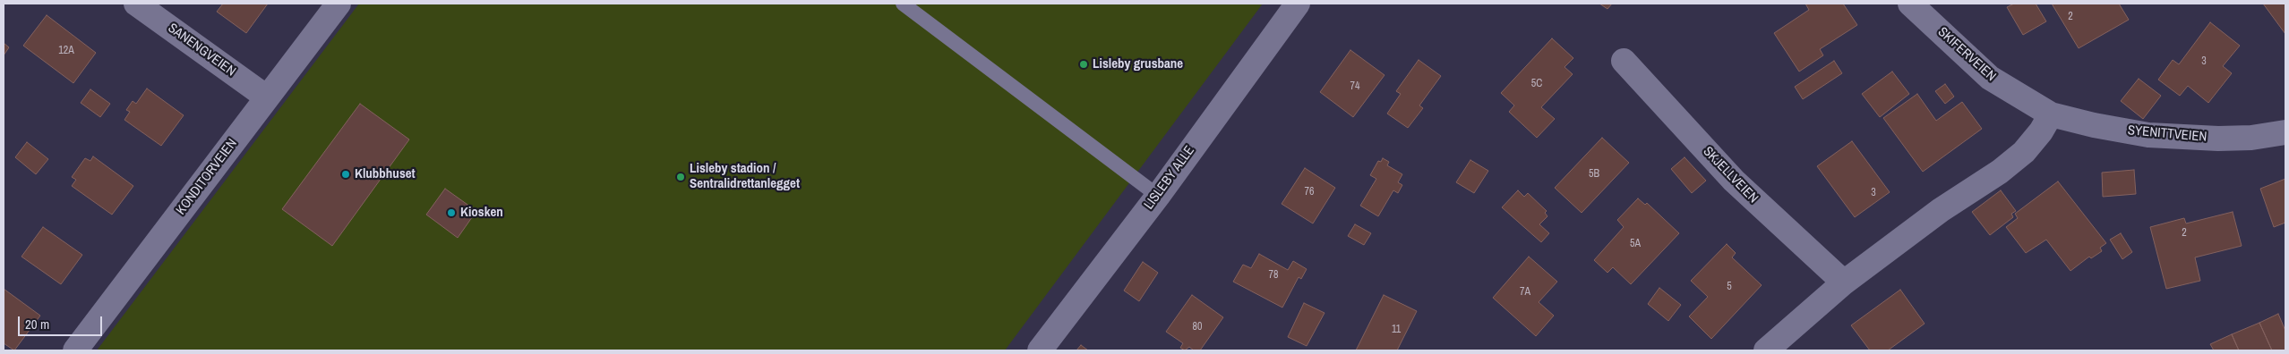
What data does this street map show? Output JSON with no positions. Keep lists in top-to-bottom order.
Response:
{
  "streets": {
    "street": [
      "SANENGVEIEN",
      "SKIFERVEIEN",
      "SYENITTVEIEN",
      "SKJELLVEIEN",
      "KONDITORVEIEN",
      "LISLEBY ALLE"
    ]
  },
  "crossings": [
    ["SANENGVEIEN", "KONDITORVEIEN"],
    ["SKIFERVEIEN", "SYENITTVEIEN"]
  ],
  "places": [
    "Lisleby grusbane",
    "Klubbhuset",
    "Lisleby stadion / Sentralidrettanlegget",
    "Kiosken"
  ],
  "house_numbers": [
    "2",
    "12A",
    "3",
    "5C",
    "74",
    "5B",
    "76",
    "3",
    "2",
    "5A",
    "78",
    "5",
    "7A",
    "80",
    "11"
  ],
  "scale_bar": "20 m"
}
